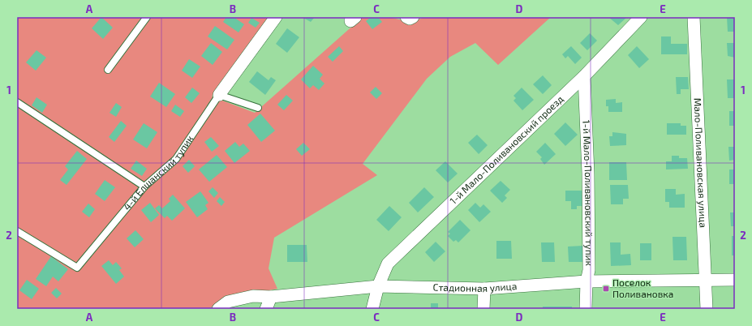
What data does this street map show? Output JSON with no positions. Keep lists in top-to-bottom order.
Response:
{
  "streets": {
    "street": [
      "1-й Мало-Поливановский проезд",
      "Мало-Поливановская улица",
      "4-й Елшанский тупик",
      "1-й Мало-Поливановский тупик",
      "Стадионная улица"
    ]
  },
  "crossings": [
    ["1-й Мало-Поливановский проезд", "1-й Мало-Поливановский тупик"],
    ["1-й Мало-Поливановский проезд", "Стадионная улица"],
    ["Мало-Поливановская улица", "Стадионная улица"],
    ["1-й Мало-Поливановский тупик", "Стадионная улица"]
  ],
  "places": {
    "transit": ["Поселок Поливановка"]
  },
  "grid": {
    "columns": [
      "A",
      "B",
      "C",
      "D",
      "E"
    ],
    "rows": ["1", "2"]
  }
}
